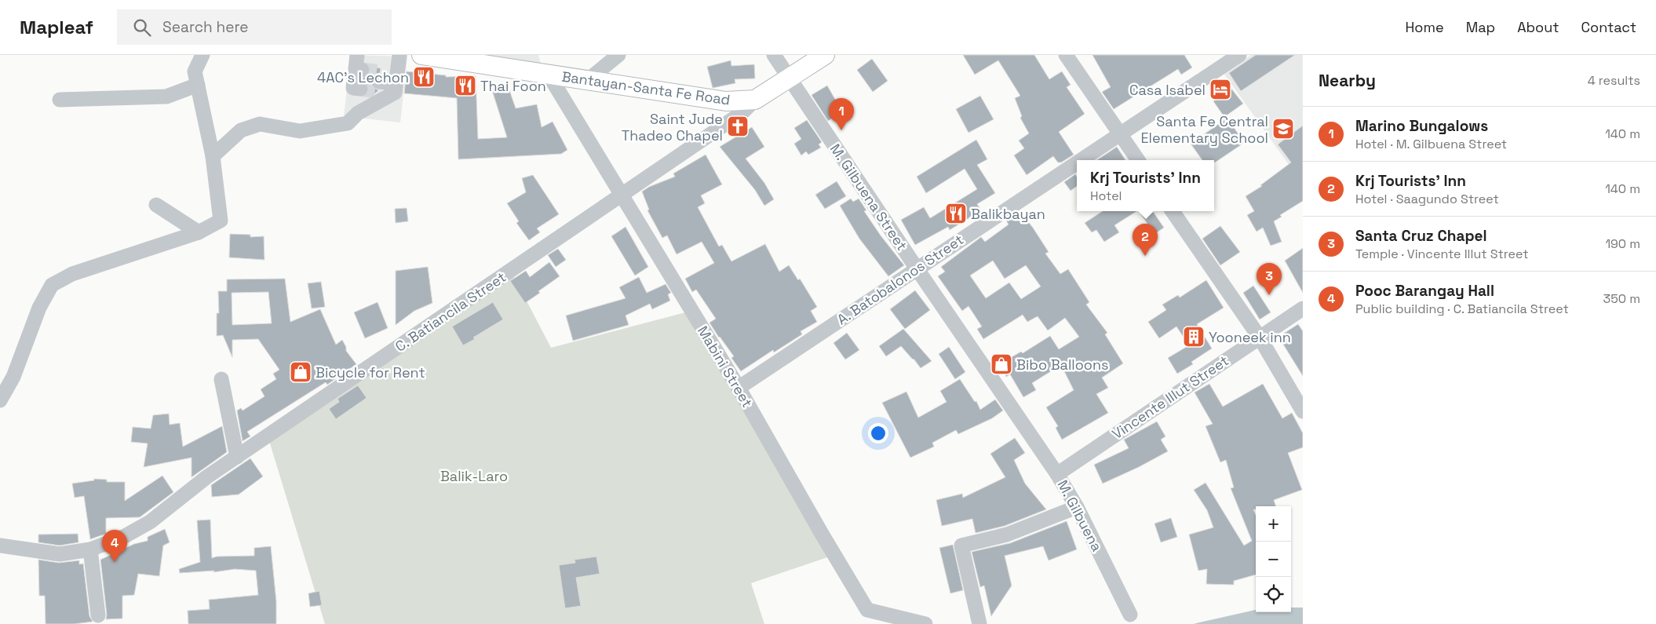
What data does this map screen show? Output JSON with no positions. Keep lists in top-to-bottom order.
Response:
{
  "streets": {
    "main road": ["Bantayan-Santa Fe Road", "C. Batiancila Street"],
    "street": [
      "M. Gilbuena Street",
      "A. Batobalonos Street",
      "Mabini Street",
      "Vincente Illut Street",
      "M. Gilbuena"
    ]
  },
  "crossings": [
    ["Bantayan-Santa Fe Road", "C. Batiancila Street"],
    ["Bantayan-Santa Fe Road", "Mabini Street"],
    ["M. Gilbuena Street", "A. Batobalonos Street"],
    ["M. Gilbuena Street", "C. Batiancila Street"],
    ["M. Gilbuena Street", "Vincente Illut Street"],
    ["M. Gilbuena Street", "M. Gilbuena"],
    ["A. Batobalonos Street", "Mabini Street"],
    ["C. Batiancila Street", "Mabini Street"],
    ["Vincente Illut Street", "M. Gilbuena"]
  ],
  "parks": ["Balik-Laro"],
  "places": {
    "restaurant": ["4AC's Lechon", "Thai Foon", "Balikbayan"],
    "hotel": ["Casa Isabel"],
    "church": ["Saint Jude Thadeo Chapel"],
    "school or university": ["Santa Fe Central Elementary School"],
    "building": ["Yooneek inn"],
    "shop": ["Bibo Balloons", "Bicycle for Rent"]
  },
  "page": {
    "header": "Mapleaf",
    "search": "Search here",
    "nav": [
      "Home",
      "Map",
      "About",
      "Contact"
    ],
    "heading": ["Nearby", "4 results"],
    "pins": [
      "1",
      "2",
      "3",
      "4"
    ],
    "list": [
      {
        "mark": "1",
        "name": "Marino Bungalows",
        "note": "Hotel · M. Gilbuena Street",
        "value": "140 m"
      },
      {
        "mark": "2",
        "name": "Krj Tourists’ Inn",
        "note": "Hotel · Saagundo Street",
        "value": "140 m"
      },
      {
        "mark": "3",
        "name": "Santa Cruz Chapel",
        "note": "Temple · Vincente Illut Street",
        "value": "190 m"
      },
      {
        "mark": "4",
        "name": "Pooc Barangay Hall",
        "note": "Public building · C. Batiancila Street",
        "value": "350 m"
      }
    ],
    "popup": ["Krj Tourists’ Inn", "Hotel"],
    "map_buttons": ["+", "−"]
  }
}
